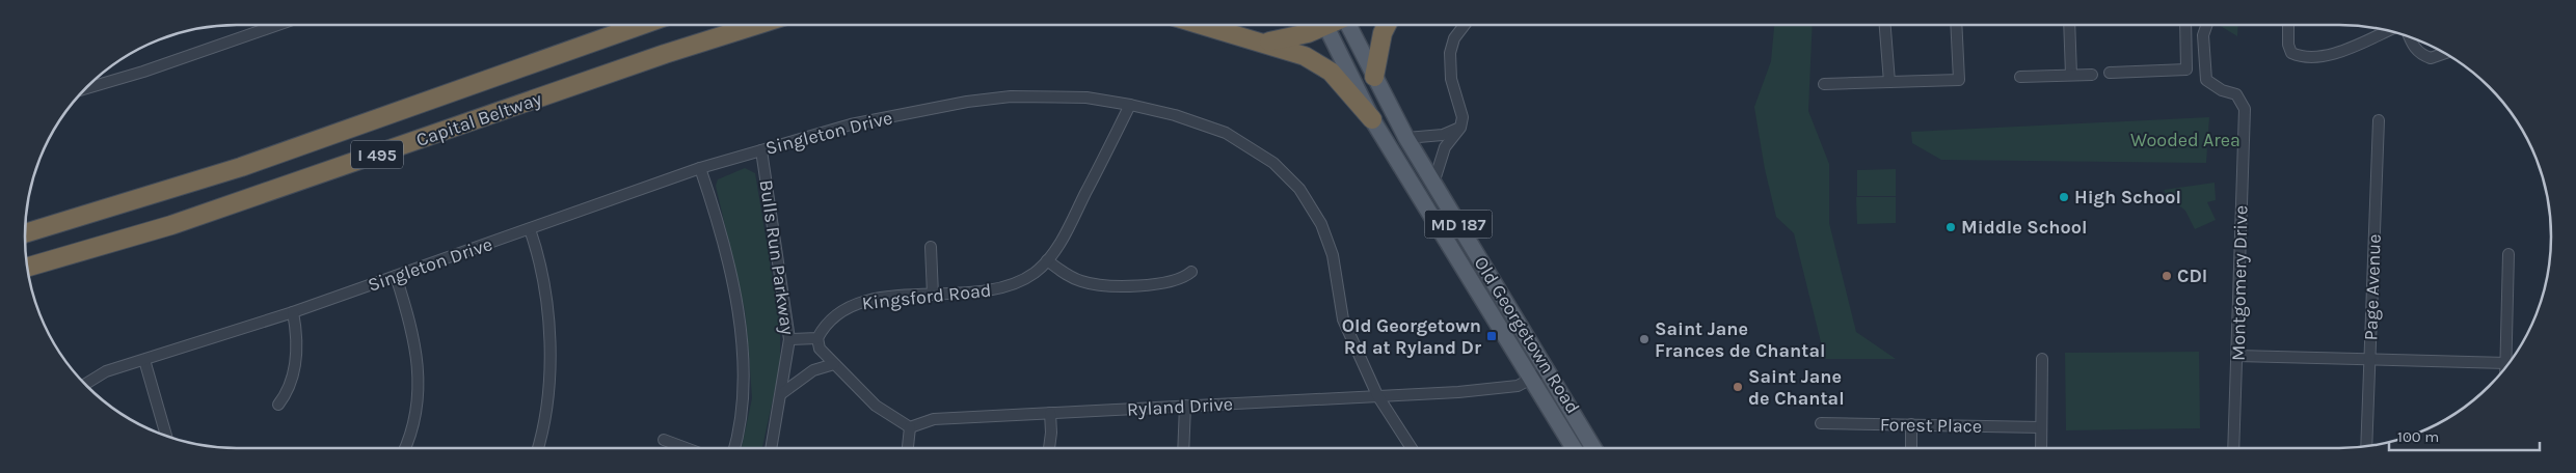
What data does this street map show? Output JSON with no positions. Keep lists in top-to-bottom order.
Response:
{
  "streets": {
    "highway": ["Capital Beltway", "I 495"],
    "main road": ["MD 187", "Old Georgetown Road"],
    "street": [
      "Singleton Drive",
      "Bulls Run Parkway",
      "Montgomery Drive",
      "Page Avenue",
      "Kingsford Road",
      "Ryland Drive",
      "Forest Place"
    ]
  },
  "crossings": [
    ["Singleton Drive", "Bulls Run Parkway"],
    ["Singleton Drive", "Kingsford Road"],
    ["Singleton Drive", "Ryland Drive"],
    ["Old Georgetown Road", "Ryland Drive"]
  ],
  "parks": ["Wooded Area"],
  "places": {
    "other": [
      "High School",
      "Middle School",
      "CDI",
      "Saint Jane Frances de Chantal",
      "Saint Jane de Chantal"
    ],
    "transit": ["Old Georgetown Rd at Ryland Dr"]
  },
  "scale_bar": "100 m"
}
